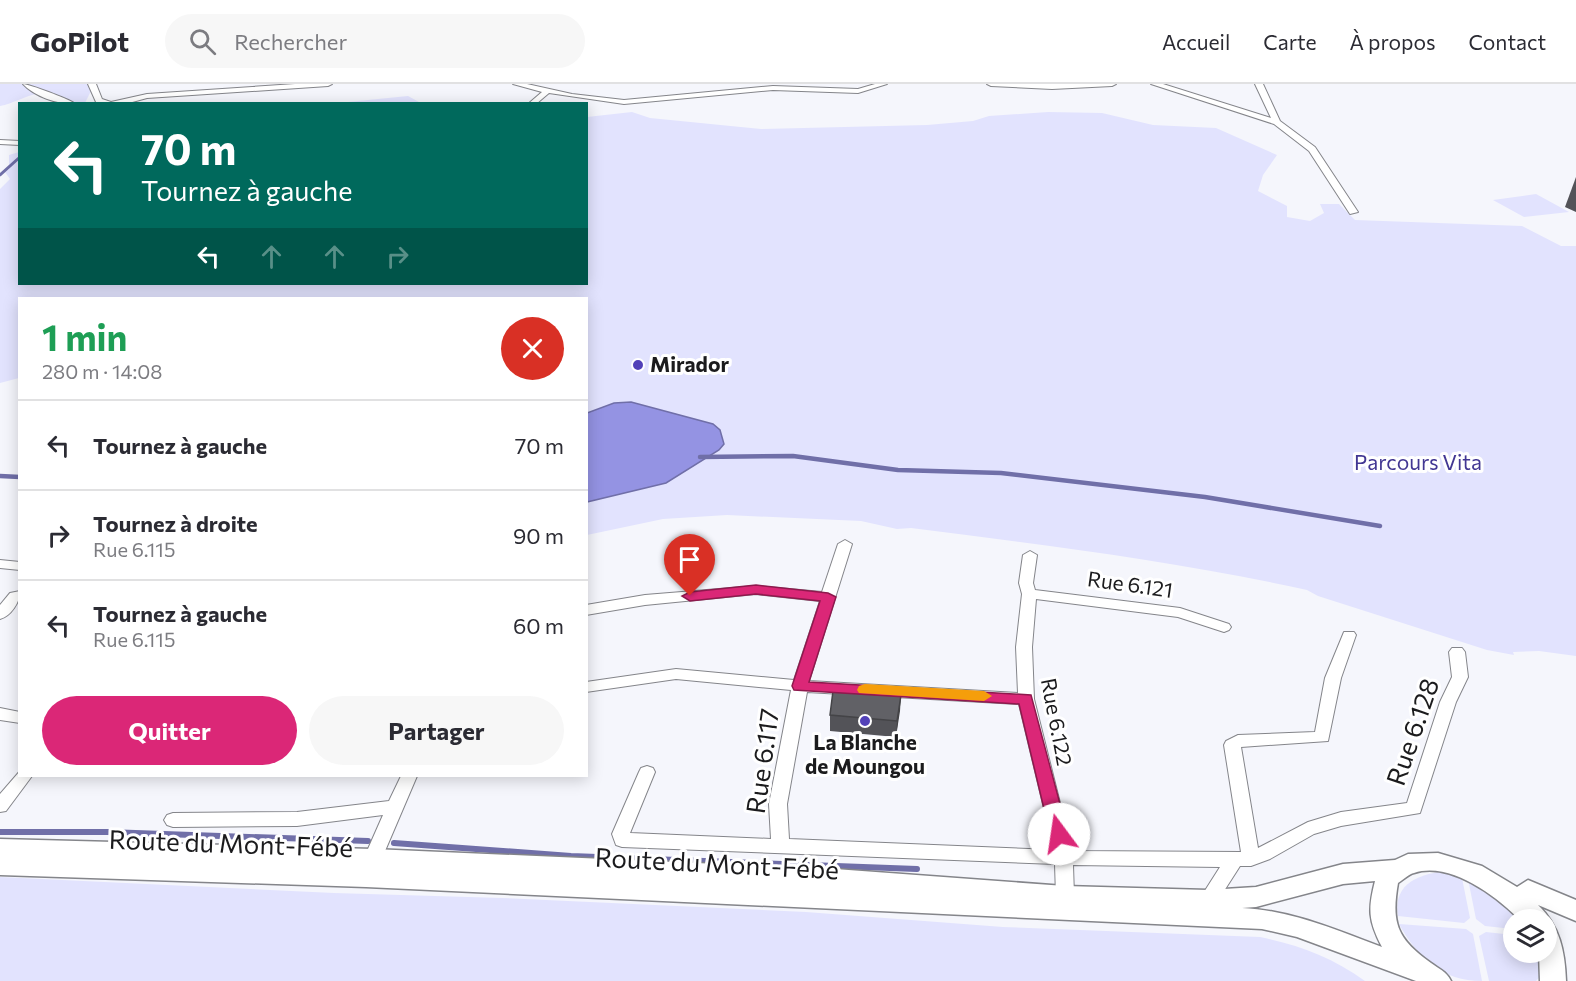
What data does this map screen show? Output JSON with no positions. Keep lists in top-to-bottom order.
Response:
{
  "streets": {
    "street": [
      "Rue 6.121",
      "Rue 6.122",
      "Rue 6.128",
      "Rue 6.117",
      "Route du Mont-Fébé"
    ]
  },
  "crossings": [
    ["Rue 6.121", "Rue 6.122"],
    ["Rue 6.122", "Route du Mont-Fébé"]
  ],
  "parks": ["Parcours Vita"],
  "places": ["Mirador", "La Blanche de Moungou"],
  "page": {
    "header": "GoPilot",
    "search": "Rechercher",
    "nav": [
      "Accueil",
      "Carte",
      "À propos",
      "Contact"
    ],
    "turn": ["70 m", "Tournez à gauche"],
    "heading": ["1 min", "280 m · 14:08"],
    "list": [
      {
        "name": "Tournez à gauche",
        "value": "70 m"
      },
      {
        "name": "Tournez à droite",
        "note": "Rue 6.115",
        "value": "90 m"
      },
      {
        "name": "Tournez à gauche",
        "note": "Rue 6.115",
        "value": "60 m"
      }
    ],
    "buttons": ["Quitter", "Partager"]
  }
}
